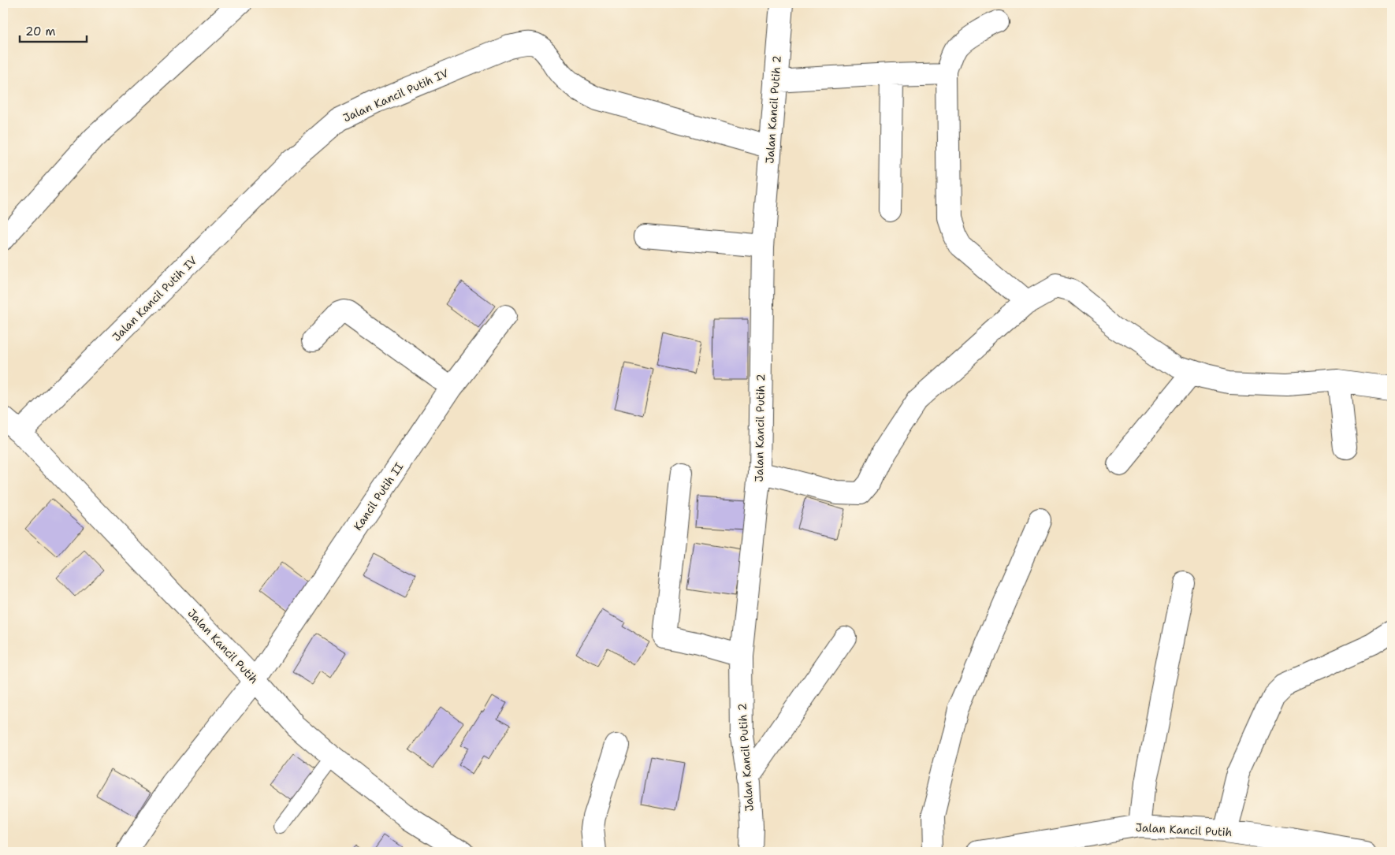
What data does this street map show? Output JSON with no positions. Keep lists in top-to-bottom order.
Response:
{
  "streets": {
    "street": [
      "Jalan Kancil Putih IV",
      "Jalan Kancil Putih 2",
      "Kancil Putih II",
      "Jalan Kancil Putih"
    ]
  },
  "crossings": [
    ["Jalan Kancil Putih IV", "Jalan Kancil Putih 2"],
    ["Jalan Kancil Putih IV", "Jalan Kancil Putih"],
    ["Kancil Putih II", "Jalan Kancil Putih"]
  ],
  "scale_bar": "20 m"
}
